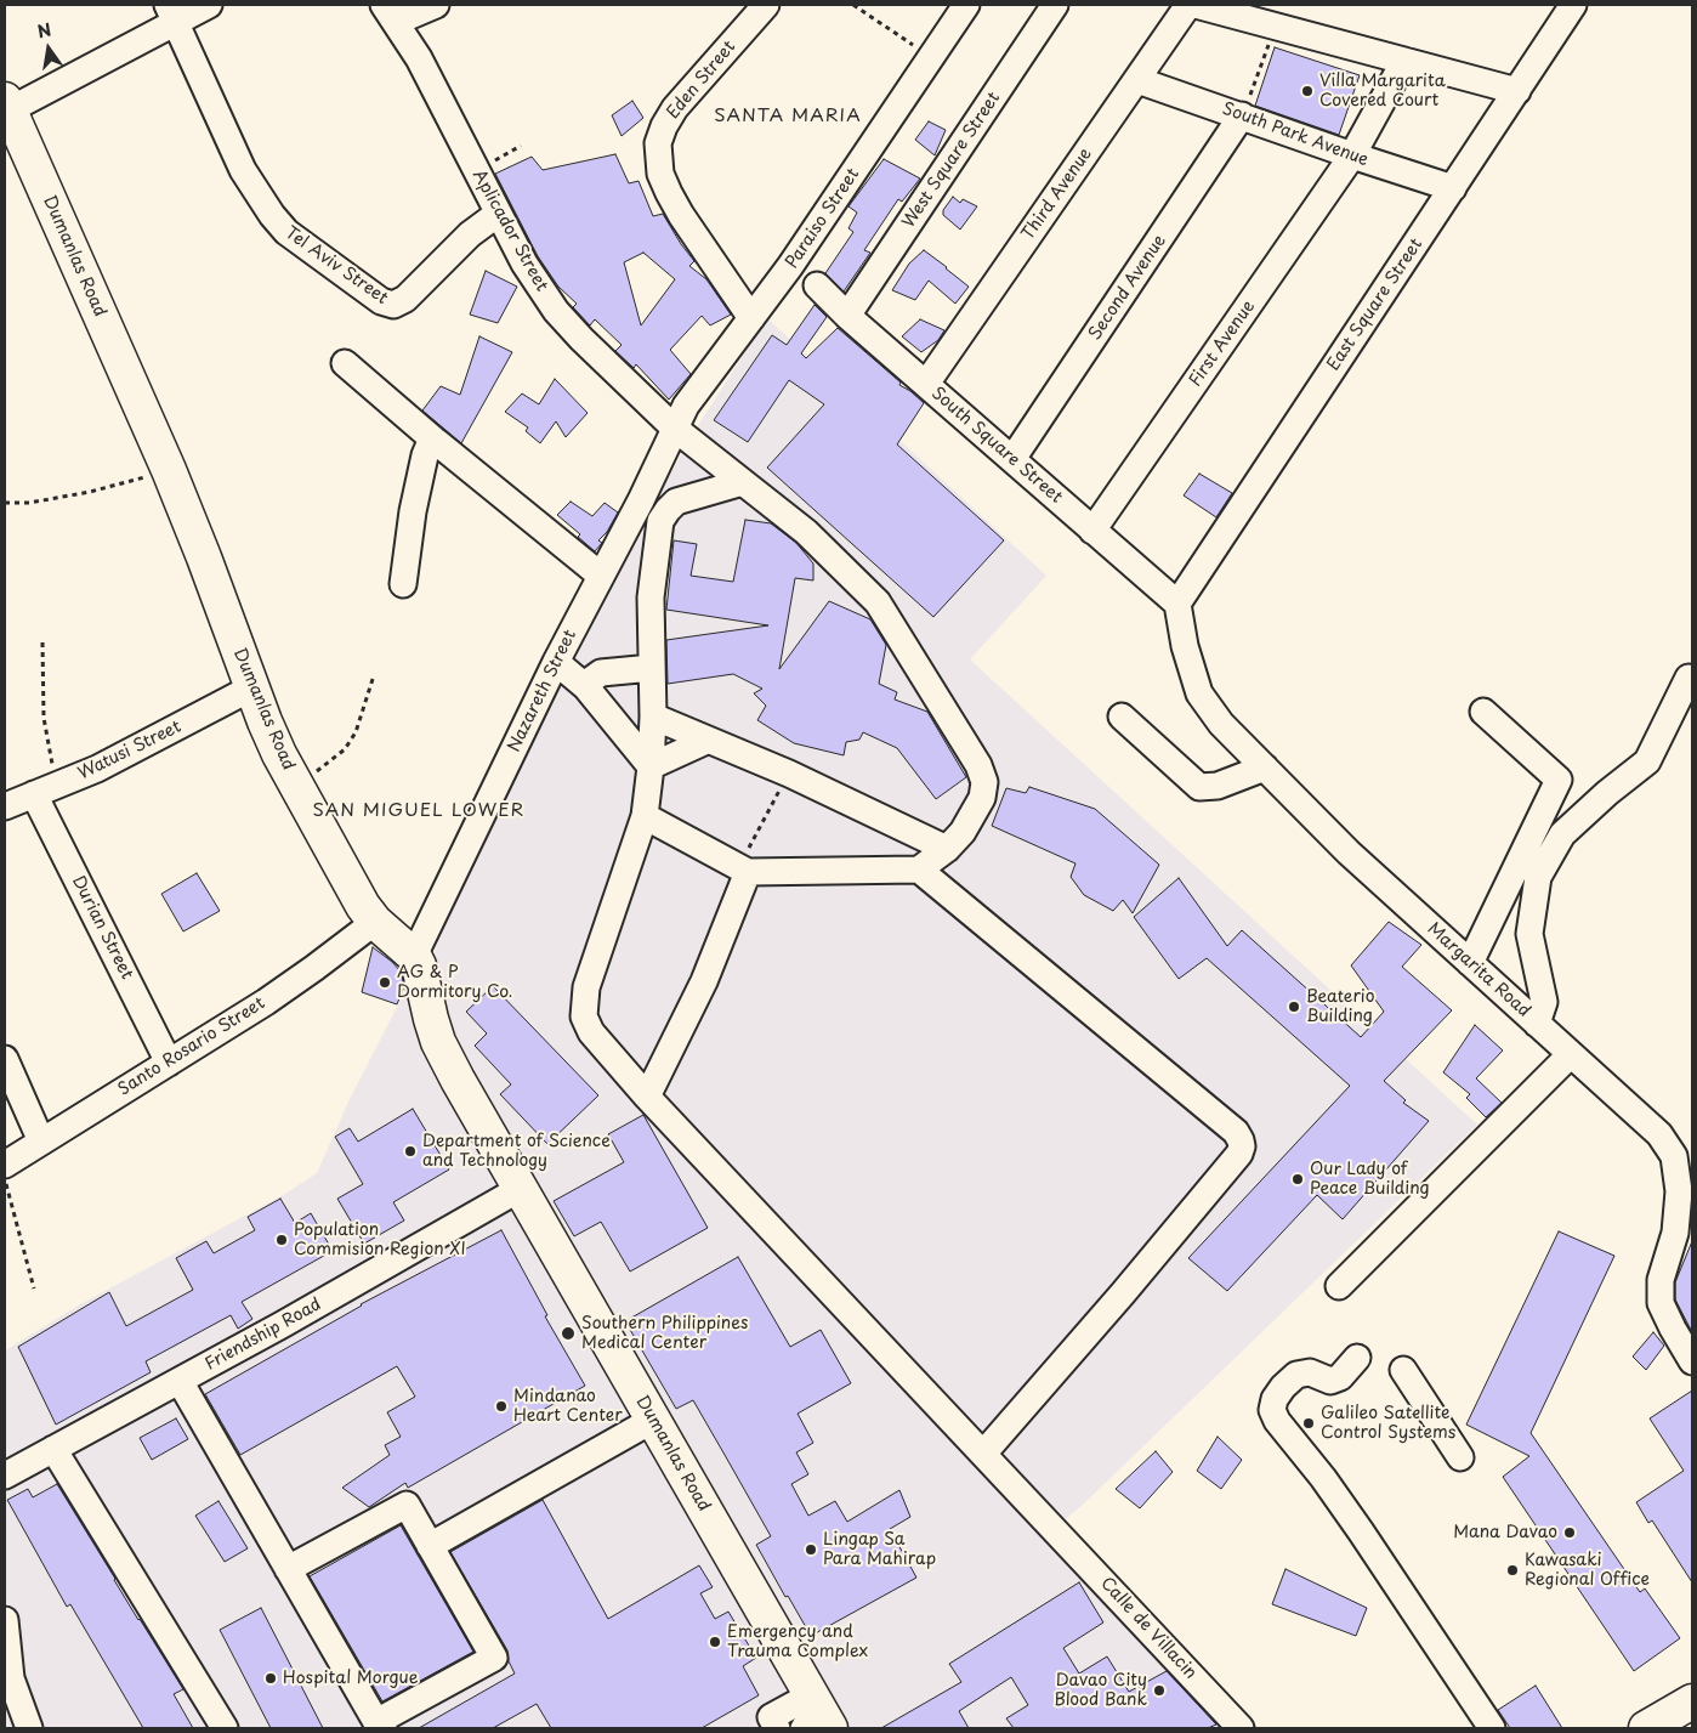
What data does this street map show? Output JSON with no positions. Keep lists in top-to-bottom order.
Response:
{
  "streets": {
    "main road": ["Dumanlas Road"],
    "street": [
      "Eden Street",
      "South Park Avenue",
      "West Square Street",
      "Third Avenue",
      "Paraiso Street",
      "Aplicador Street",
      "Tel Aviv Street",
      "Second Avenue",
      "East Square Street",
      "First Avenue",
      "South Square Street",
      "Nazareth Street",
      "Watusi Street",
      "Durian Street",
      "Margarita Road",
      "Santo Rosario Street",
      "Friendship Road",
      "Calle de Villacin"
    ]
  },
  "crossings": [
    ["Eden Street", "Paraiso Street"],
    ["South Park Avenue", "Third Avenue"],
    ["South Park Avenue", "Second Avenue"],
    ["South Park Avenue", "East Square Street"],
    ["South Park Avenue", "First Avenue"],
    ["West Square Street", "South Square Street"],
    ["Third Avenue", "South Square Street"],
    ["Paraiso Street", "Aplicador Street"],
    ["Paraiso Street", "Nazareth Street"],
    ["Aplicador Street", "Tel Aviv Street"],
    ["Aplicador Street", "Nazareth Street"],
    ["Aplicador Street", "Calle de Villacin"],
    ["Dumanlas Road", "Nazareth Street"],
    ["Dumanlas Road", "Watusi Street"],
    ["Dumanlas Road", "Santo Rosario Street"],
    ["Dumanlas Road", "Friendship Road"],
    ["Second Avenue", "South Square Street"],
    ["East Square Street", "South Square Street"],
    ["East Square Street", "Margarita Road"],
    ["First Avenue", "South Square Street"],
    ["South Square Street", "Margarita Road"],
    ["Watusi Street", "Durian Street"],
    ["Durian Street", "Santo Rosario Street"]
  ],
  "districts": ["SANTA MARIA", "SAN MIGUEL LOWER"],
  "places": [
    "Villa Margarita Covered Court",
    "AG & P Dormitory Co.",
    "Beaterio Building",
    "Department of Science and Technology",
    "Our Lady of Peace Building",
    "Population Commision Region XI",
    "Southern Philippines Medical Center",
    "Mindanao Heart Center",
    "Galileo Satellite Control Systems",
    "Mana Davao",
    "Lingap Sa Para Mahirap",
    "Kawasaki Regional Office",
    "Emergency and Trauma Complex",
    "Hospital Morgue",
    "Davao City Blood Bank"
  ],
  "north": "top"
}
